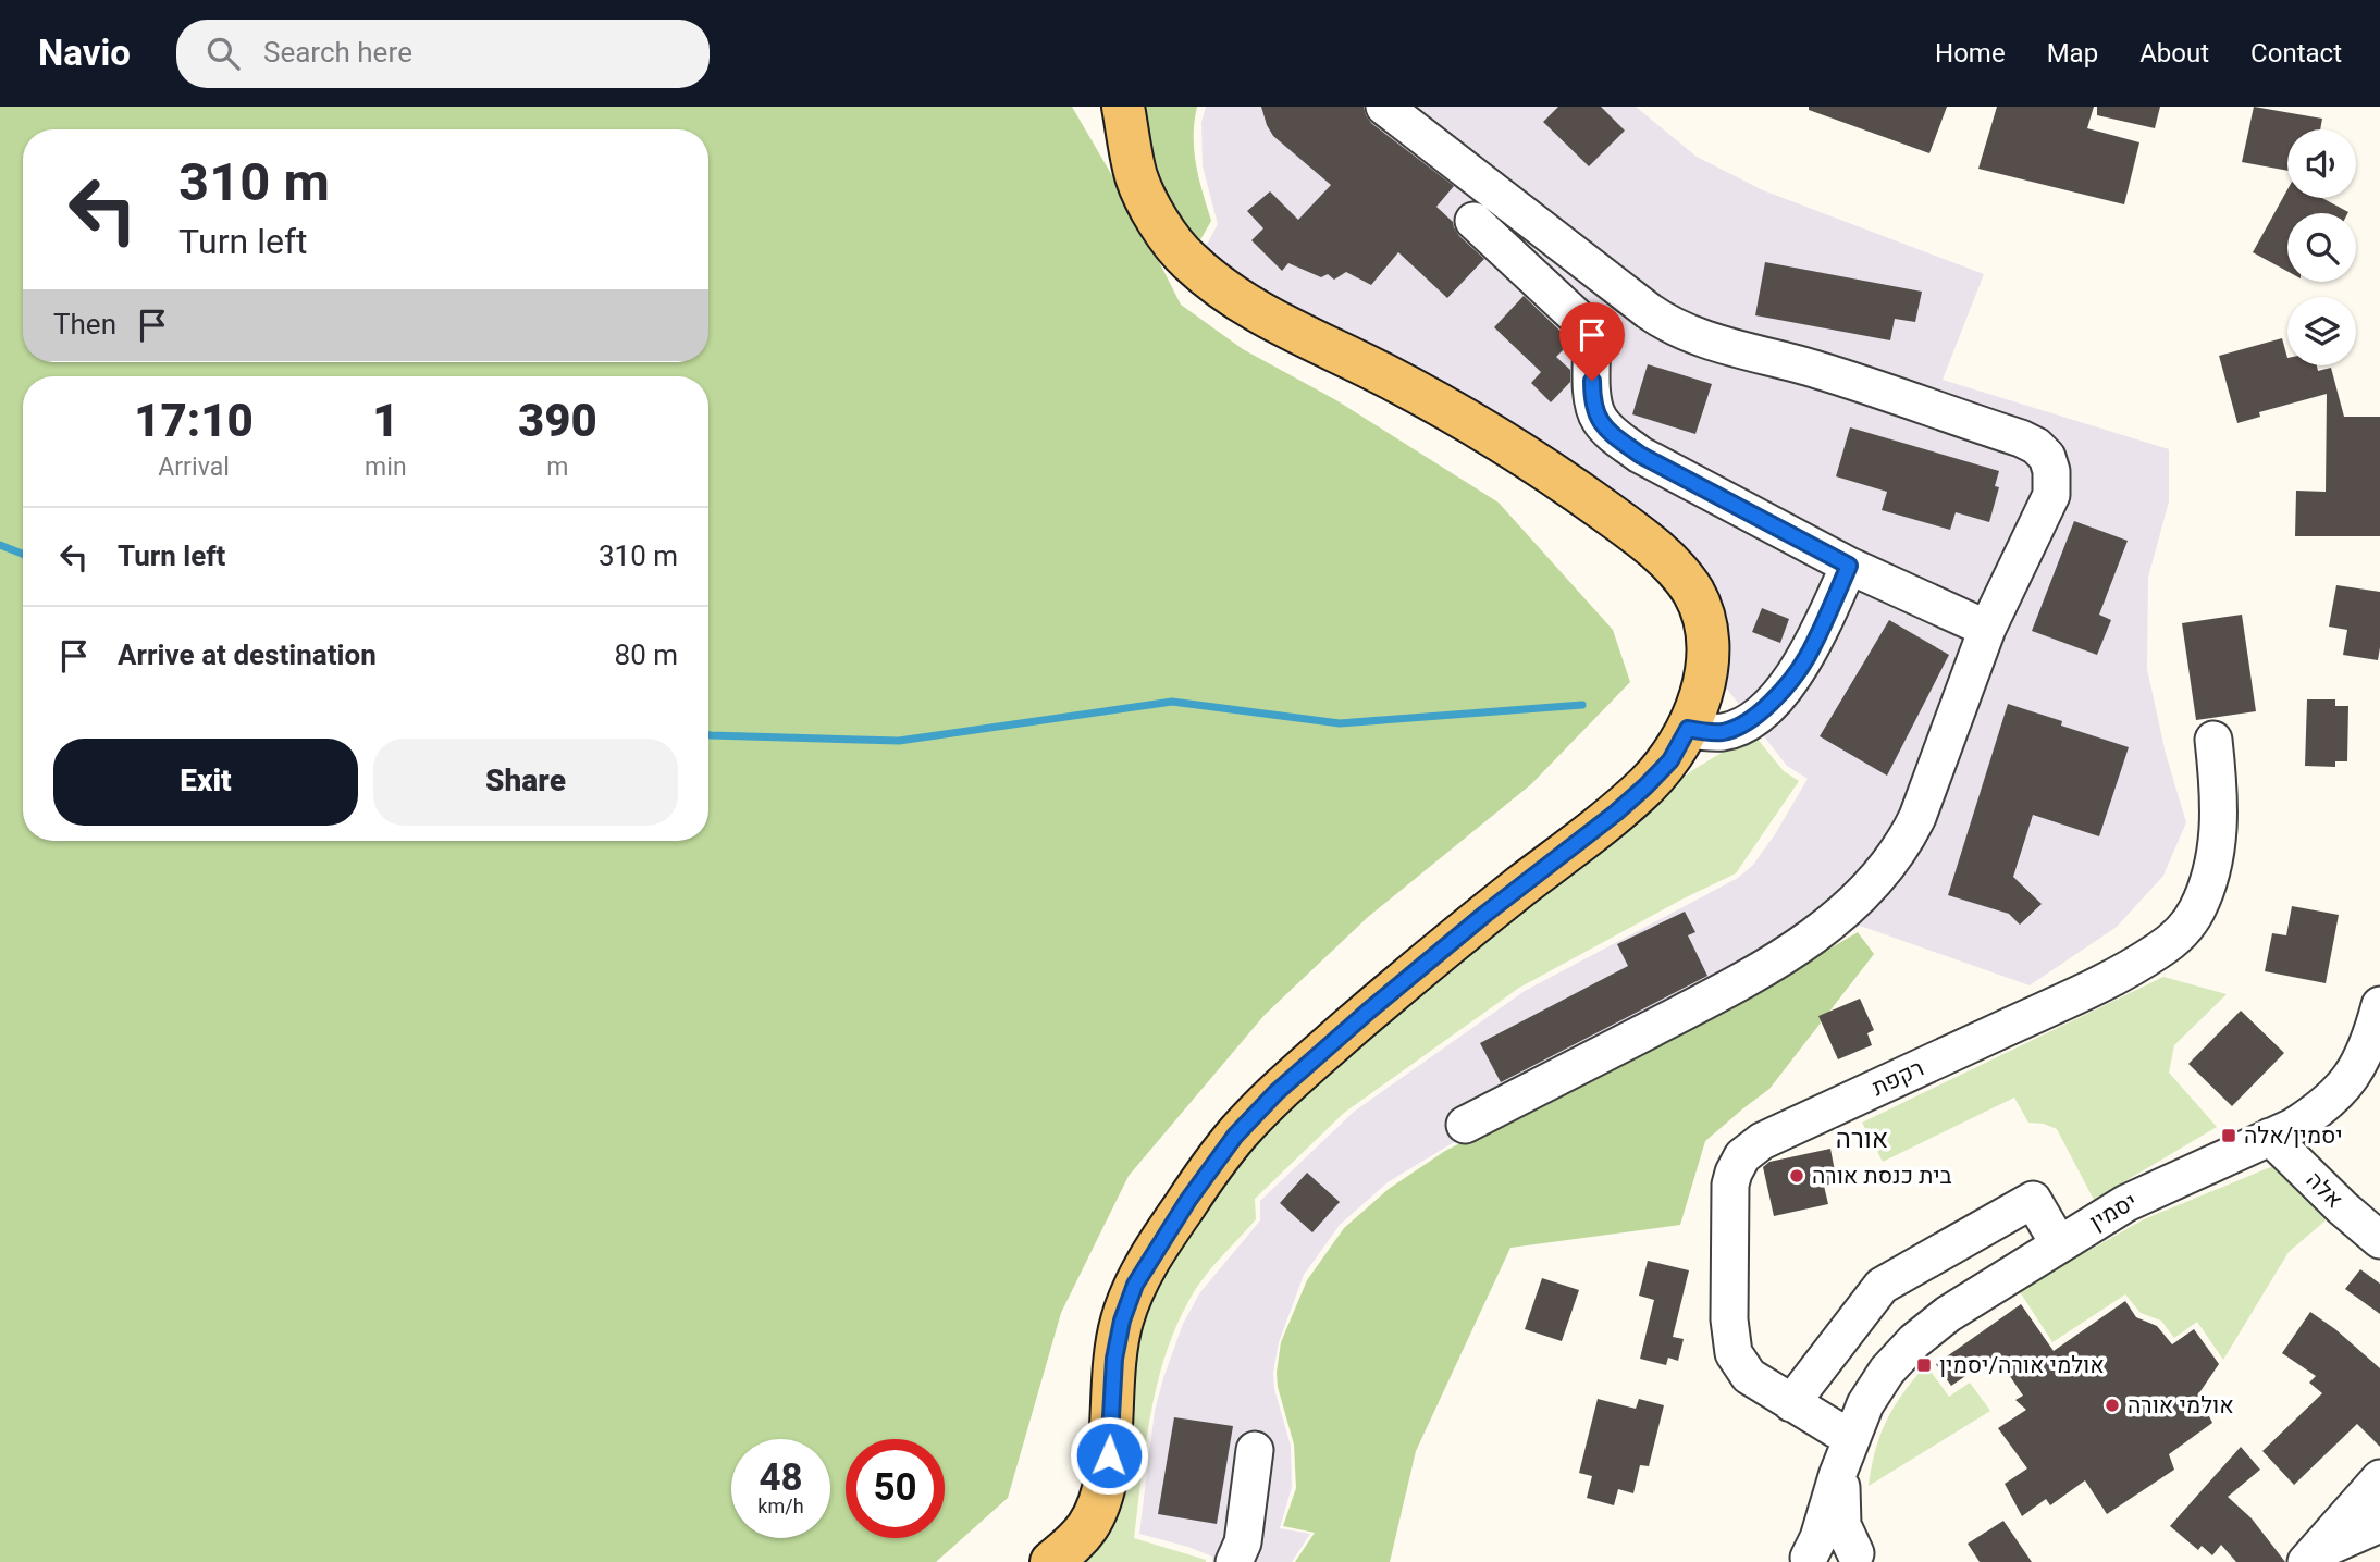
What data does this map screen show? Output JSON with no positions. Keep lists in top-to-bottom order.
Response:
{
  "streets": {
    "street": ["רקפת", "אלה", "יסמין"]
  },
  "crossings": [
    ["רקפת", "יסמין"],
    ["אלה", "יסמין"]
  ],
  "districts": ["אורה"],
  "places": {
    "transit": ["יסמין/אלה", "אולמי אורה/יסמין"],
    "other": ["בית כנסת אורה", "אולמי אורה"]
  },
  "page": {
    "header": "Navio",
    "search": "Search here",
    "nav": [
      "Home",
      "Map",
      "About",
      "Contact"
    ],
    "turn": ["310 m", "Turn left"],
    "then": "Then",
    "eta": [
      "17:10",
      "Arrival",
      "1",
      "min",
      "390",
      "m"
    ],
    "list": [
      {
        "name": "Turn left",
        "value": "310 m"
      },
      {
        "name": "Arrive at destination",
        "value": "80 m"
      }
    ],
    "buttons": ["Exit", "Share"],
    "speed": "48 km/h",
    "limit": "50"
  }
}
